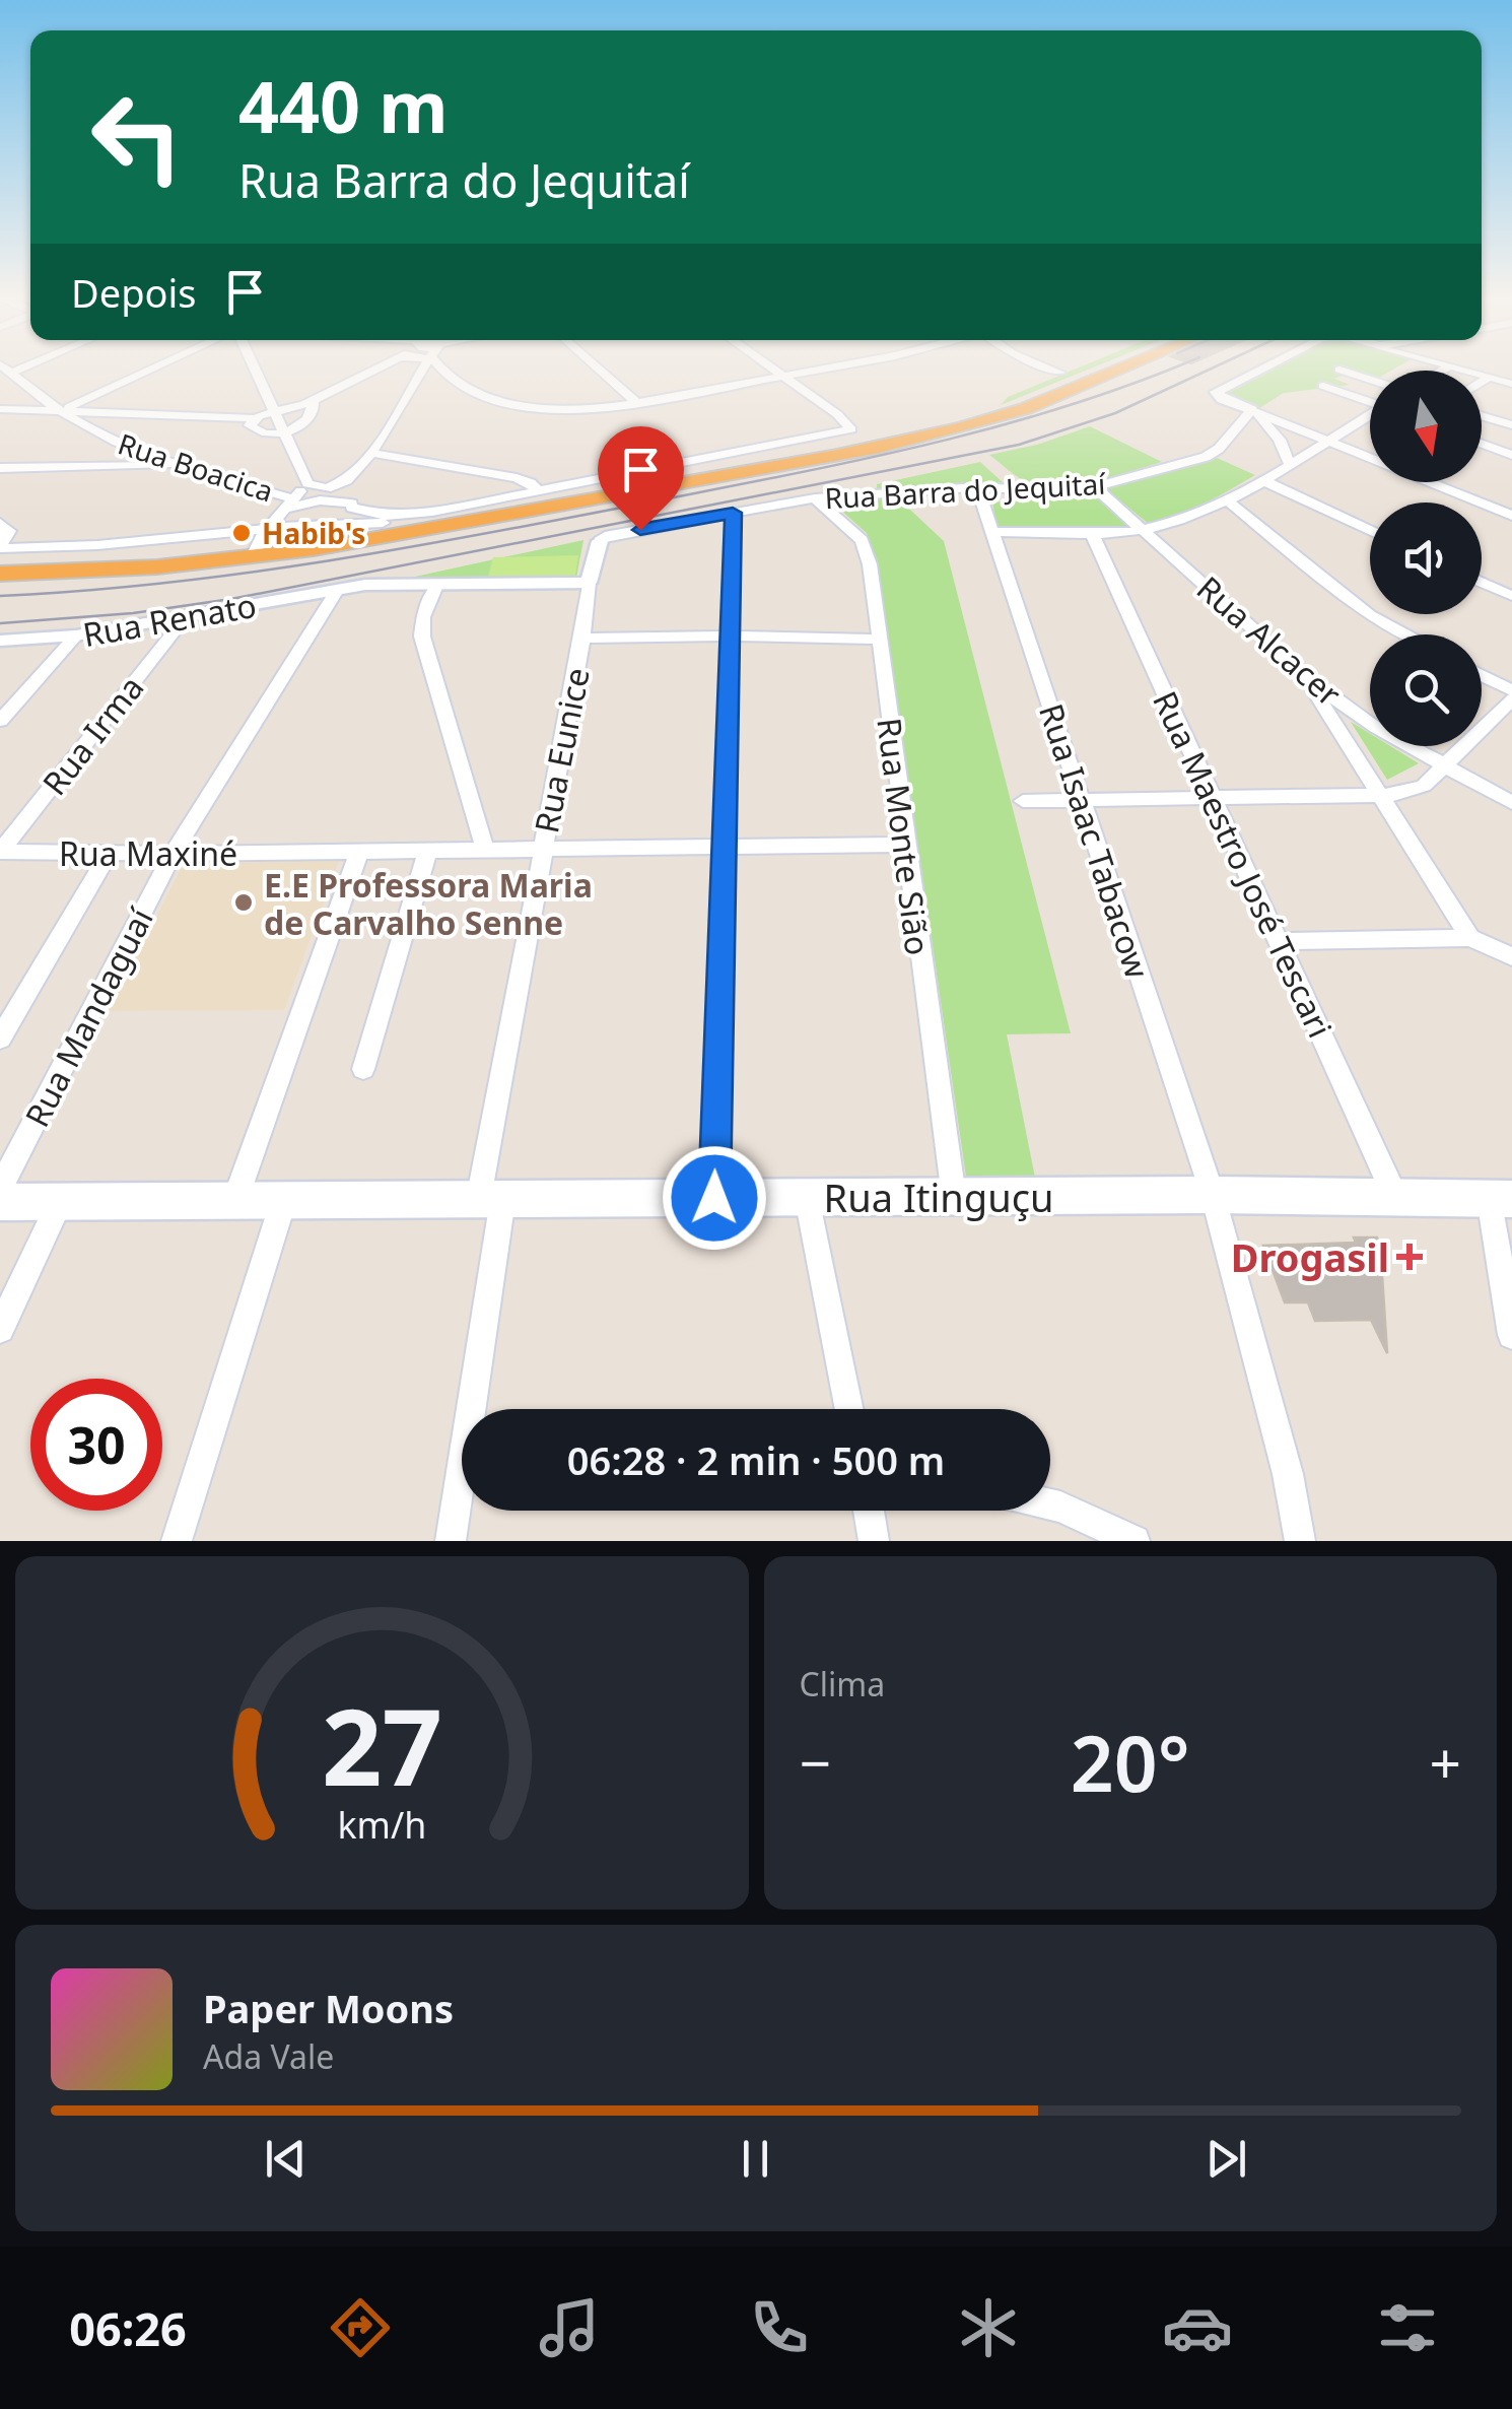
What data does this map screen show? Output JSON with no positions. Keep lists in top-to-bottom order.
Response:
{
  "streets": {
    "main road": ["Rua Itinguçu"],
    "street": [
      "Rua Boacica",
      "Rua Barra do Jequitaí",
      "Rua Renato",
      "Rua Alcacer",
      "Rua Irma",
      "Rua Eunice",
      "Rua Monte Sião",
      "Rua Isaac Tabacow",
      "Rua Maxiné",
      "Rua Maestro José Tescari",
      "Rua Mandaguaí"
    ]
  },
  "crossings": [
    ["Rua Barra do Jequitaí", "Rua Alcacer"],
    ["Rua Barra do Jequitaí", "Rua Eunice"],
    ["Rua Barra do Jequitaí", "Rua Monte Sião"],
    ["Rua Barra do Jequitaí", "Rua Isaac Tabacow"],
    ["Rua Renato", "Rua Irma"],
    ["Rua Renato", "Rua Eunice"],
    ["Rua Renato", "Rua Mandaguaí"],
    ["Rua Irma", "Rua Maxiné"],
    ["Rua Eunice", "Rua Maxiné"],
    ["Rua Eunice", "Rua Itinguçu"],
    ["Rua Monte Sião", "Rua Maxiné"],
    ["Rua Monte Sião", "Rua Itinguçu"],
    ["Rua Isaac Tabacow", "Rua Itinguçu"],
    ["Rua Maxiné", "Rua Mandaguaí"],
    ["Rua Maestro José Tescari", "Rua Itinguçu"]
  ],
  "places": {
    "other": ["Habib's", "E.E Professora Maria de Carvalho Senne"],
    "health": ["Drogasil"]
  },
  "north": "bottom",
  "page": {
    "turn": ["440 m", "Rua Barra do Jequitaí"],
    "then": "Depois",
    "limit": "30",
    "trip": "06:28 · 2 min · 500 m",
    "tile": "Clima",
    "heat": ["−", "20°", "+"],
    "song": ["Paper Moons", "Ada Vale"],
    "tabs": "06:26",
    "gauge": ["27", "km/h"]
  }
}
